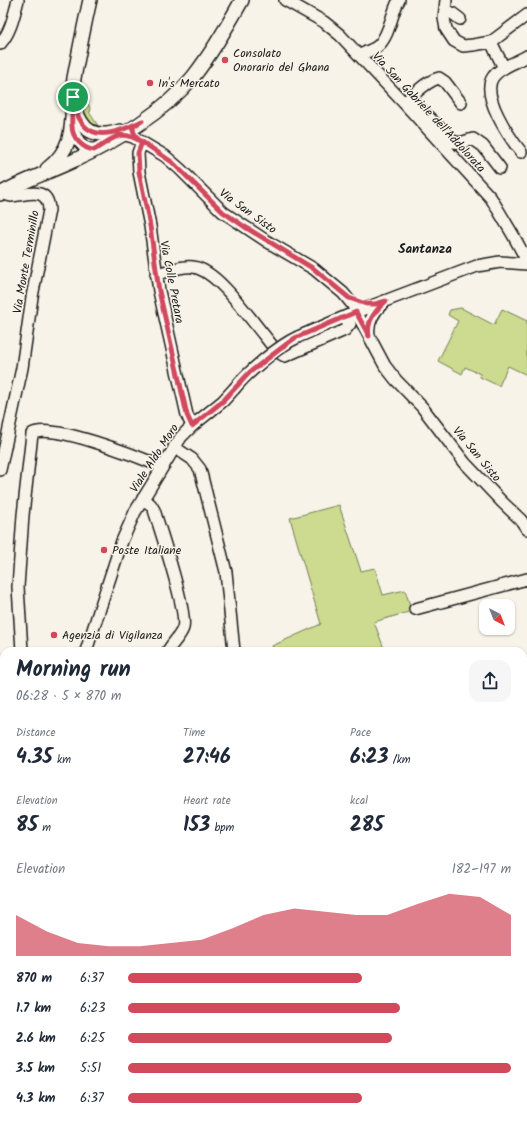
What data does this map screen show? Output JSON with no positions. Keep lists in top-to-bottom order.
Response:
{
  "streets": {
    "street": [
      "Via San Gabriele dell'Addolorata",
      "Via San Sisto",
      "Via Monte Terminillo",
      "Via Colle Pretara",
      "Viale Aldo Moro"
    ]
  },
  "crossings": [
    ["Via San Gabriele dell'Addolorata", "Viale Aldo Moro"],
    ["Via San Sisto", "Via Colle Pretara"],
    ["Via San Sisto", "Viale Aldo Moro"],
    ["Via Colle Pretara", "Viale Aldo Moro"]
  ],
  "districts": ["Santanza"],
  "places": [
    "Consolato Onorario del Ghana",
    "In's Mercato",
    "Poste Italiane",
    "Agenzia di Vigilanza"
  ],
  "north": "bottom right",
  "page": {
    "heading": ["Morning run", "06:28 · 5 × 870 m"],
    "stats": [
      ["Distance", "4.35 km"],
      ["Time", "27:46"],
      ["Pace", "6:23 /km"],
      ["Elevation", "85 m"],
      ["Heart rate", "153 bpm"],
      ["kcal", "285"]
    ],
    "chart": ["Elevation", "182–197 m"],
    "list": [
      {
        "name": "870 m",
        "note": "6:37"
      },
      {
        "name": "1.7 km",
        "note": "6:23"
      },
      {
        "name": "2.6 km",
        "note": "6:25"
      },
      {
        "name": "3.5 km",
        "note": "5:51"
      },
      {
        "name": "4.3 km",
        "note": "6:37"
      }
    ]
  }
}
